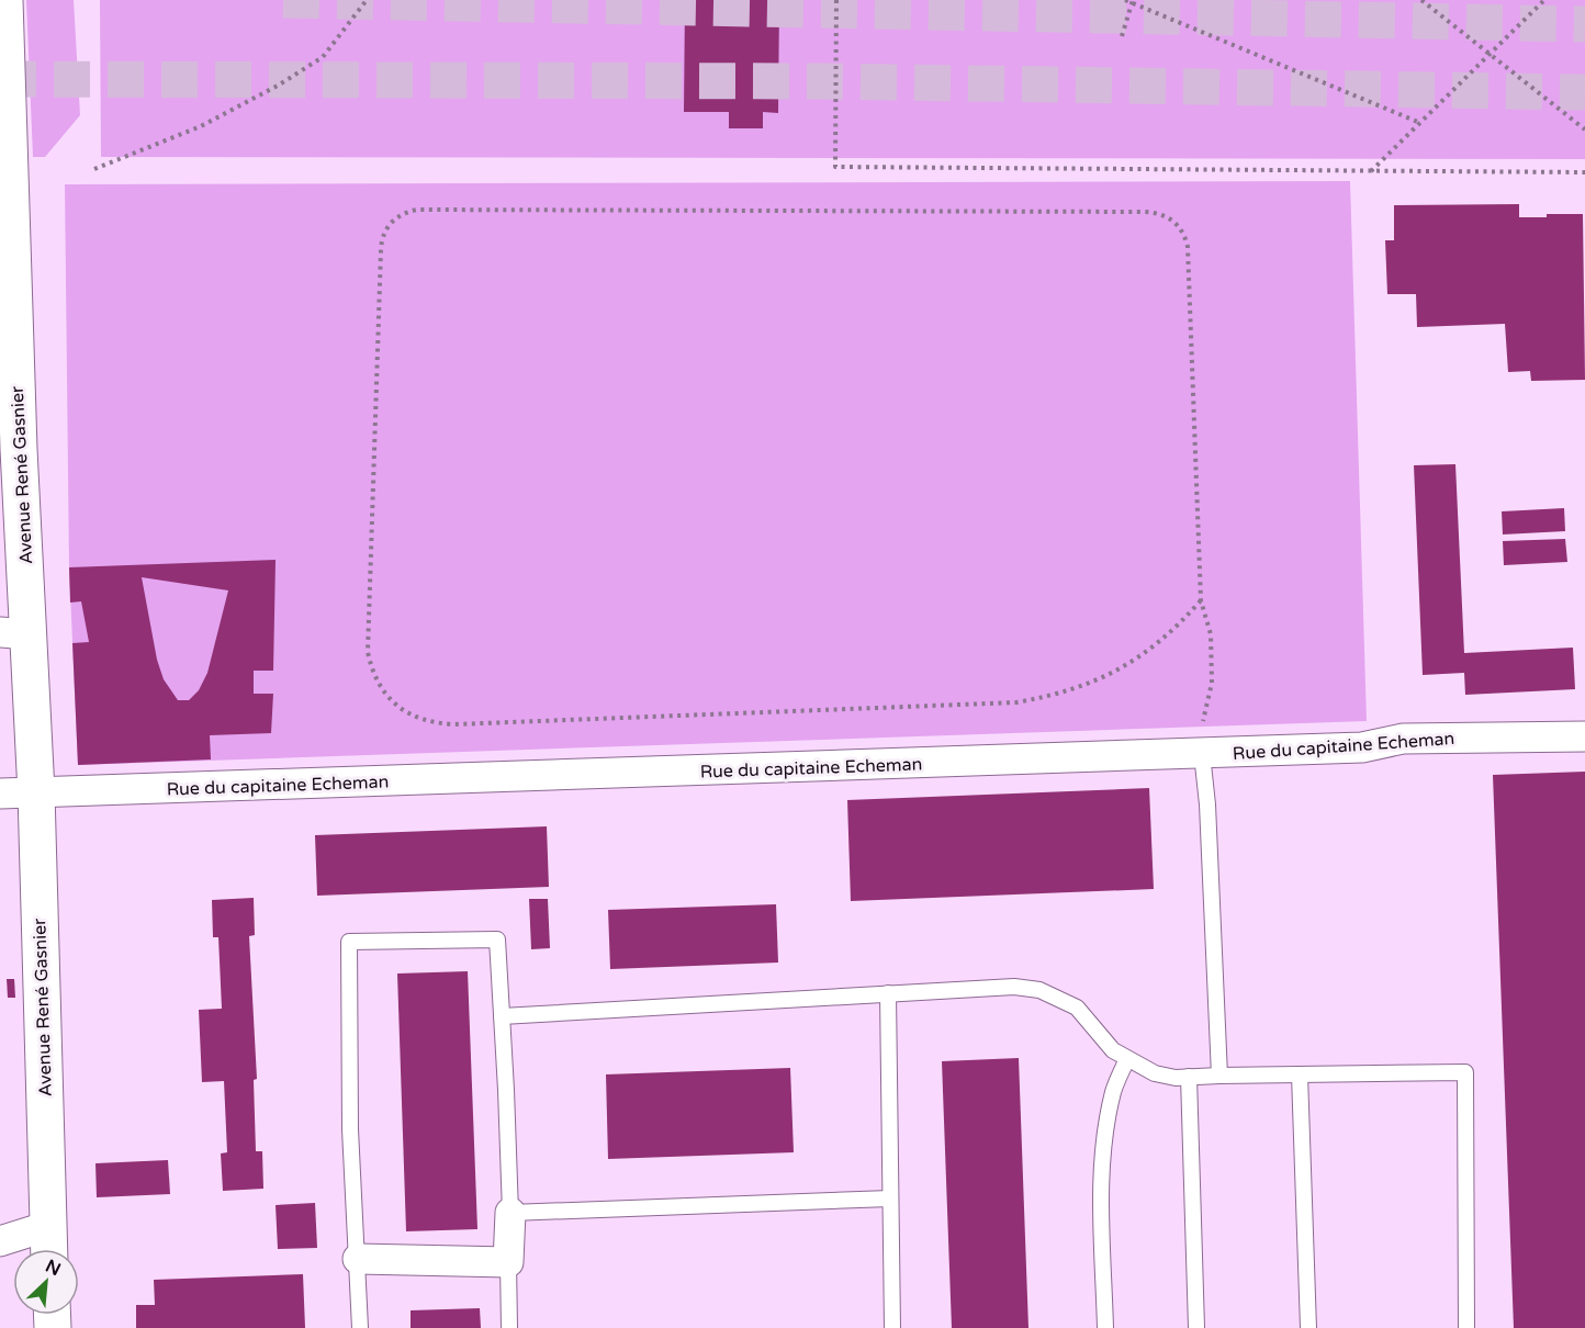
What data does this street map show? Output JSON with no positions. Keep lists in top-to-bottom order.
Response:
{
  "streets": {
    "main road": ["Avenue René Gasnier"],
    "street": ["Rue du capitaine Echeman"]
  },
  "crossings": [
    ["Avenue René Gasnier", "Rue du capitaine Echeman"]
  ],
  "north": "top right"
}
